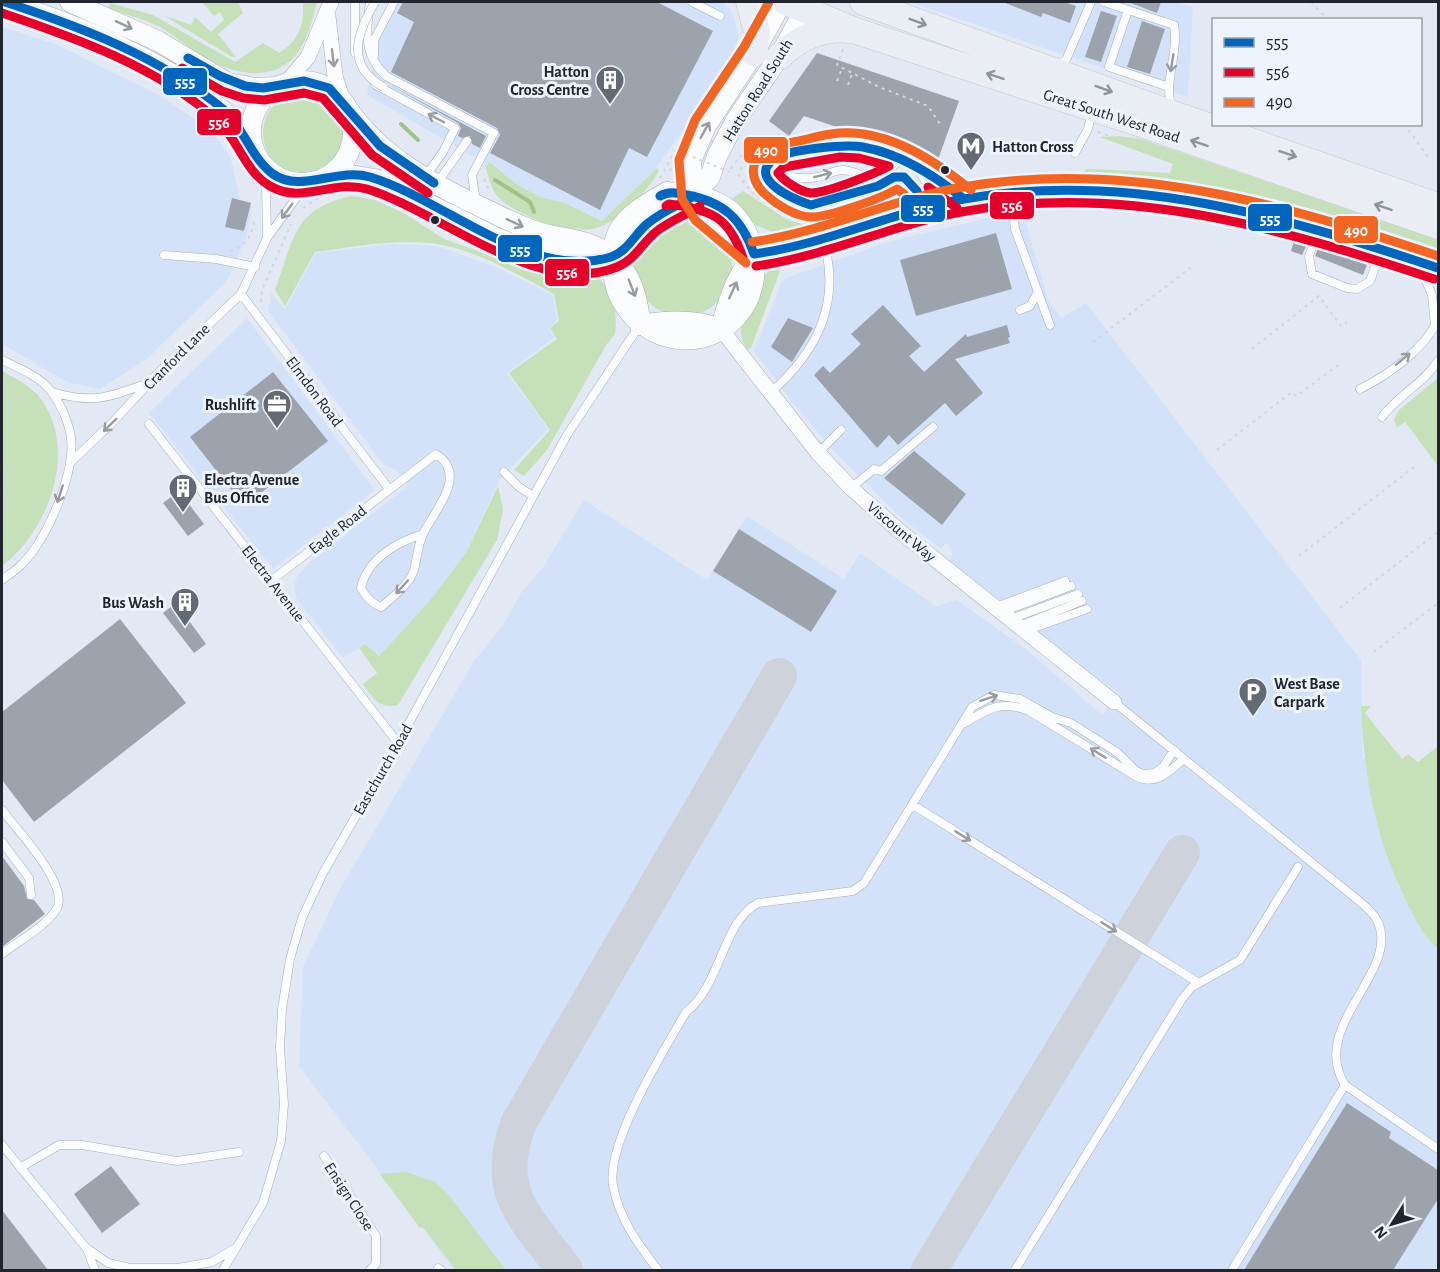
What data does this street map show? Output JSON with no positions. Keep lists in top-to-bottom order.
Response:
{
  "streets": {
    "highway": ["Great South West Road"],
    "street": ["Hatton Road South", "Viscount Way"],
    "lane": [
      "Cranford Lane",
      "Elmdon Road",
      "Eagle Road",
      "Electra Avenue",
      "Eastchurch Road",
      "Ensign Close"
    ]
  },
  "crossings": [
    ["Hatton Road South", "Great South West Road"],
    ["Cranford Lane", "Elmdon Road"],
    ["Elmdon Road", "Eagle Road"],
    ["Eagle Road", "Electra Avenue"],
    ["Electra Avenue", "Eastchurch Road"]
  ],
  "one_way": ["Cranford Lane"],
  "places": {
    "building": ["Hatton Cross Centre", "Electra Avenue Bus Office", "Bus Wash"],
    "metro station": ["Hatton Cross"],
    "office": ["Rushlift"],
    "parking": ["West Base Carpark"]
  },
  "lines": ["transit line 555", "transit line 490", "transit line 556"],
  "legend": ["555", "556", "490"],
  "north": "bottom left"
}
